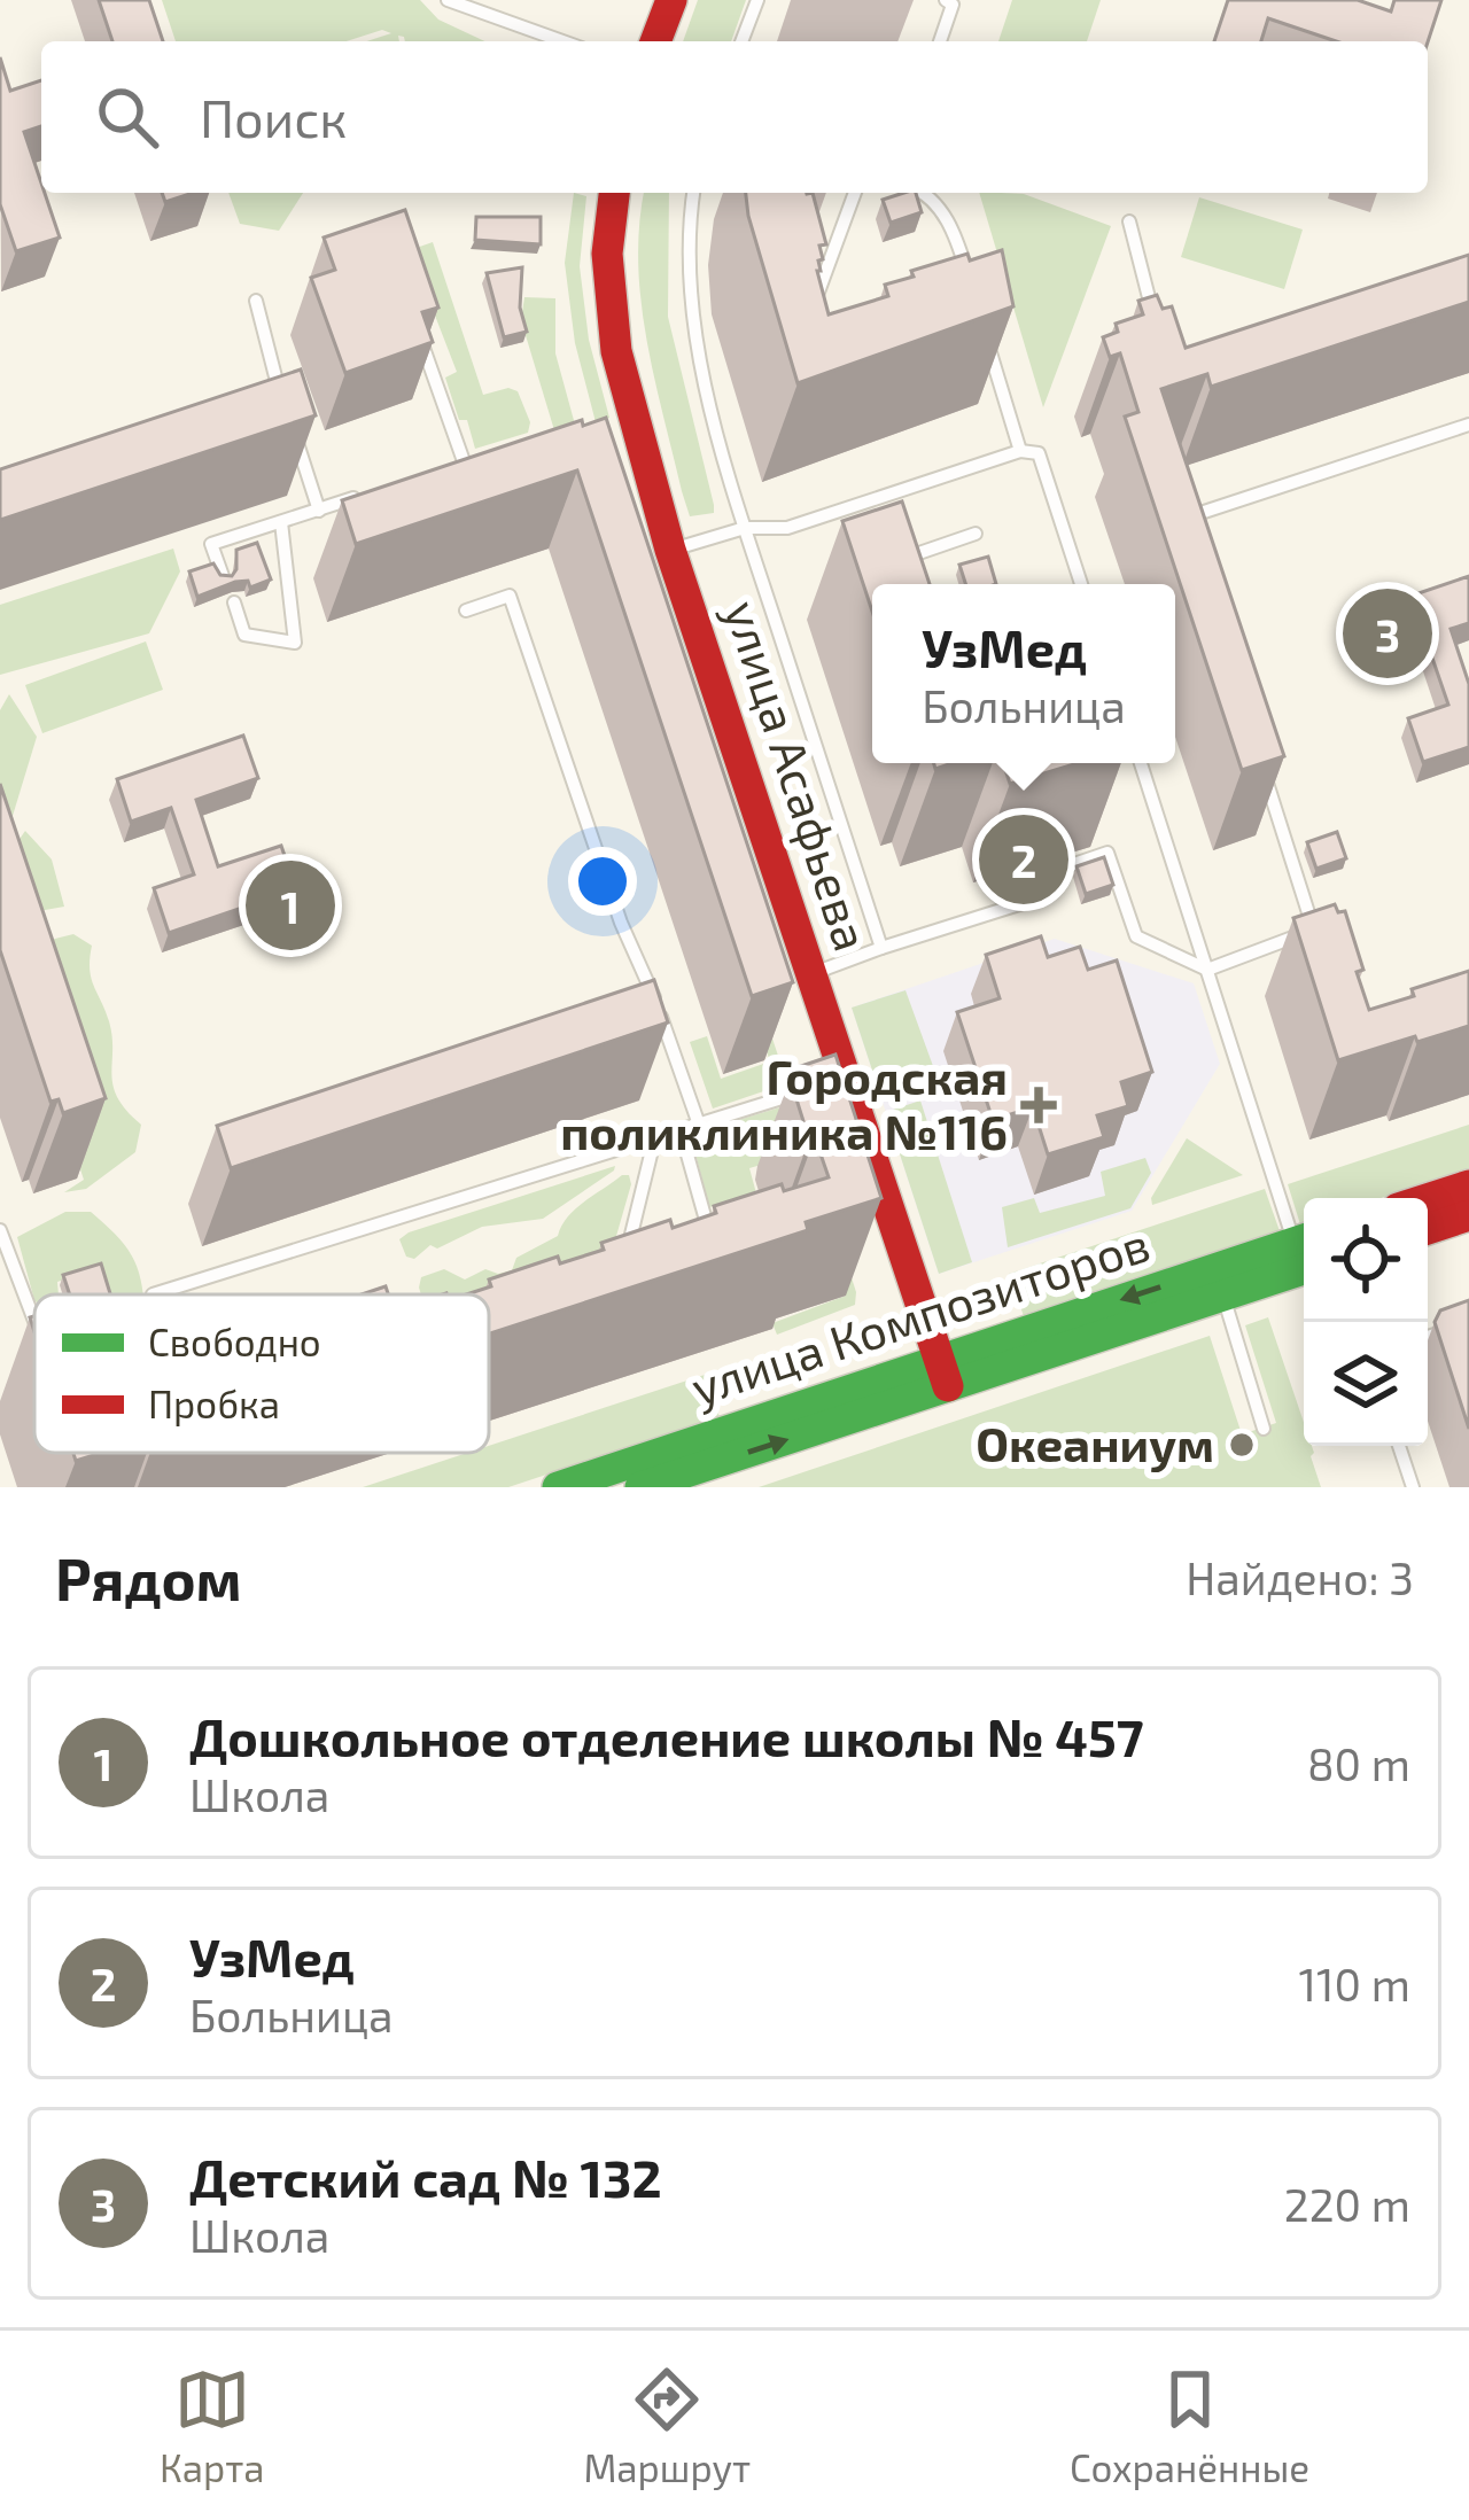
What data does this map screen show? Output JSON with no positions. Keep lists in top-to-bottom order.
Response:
{
  "streets": {
    "street": ["улица Асафьева", "улица Композиторов"]
  },
  "crossings": [
    ["улица Асафьева", "улица Композиторов"]
  ],
  "places": {
    "health": ["Городская поликлиника №116"],
    "other": ["Океаниум"]
  },
  "legend": ["Свободно", "Пробка"],
  "page": {
    "search": "Поиск",
    "pins": ["3", "2", "1"],
    "popup": ["УзМед", "Больница"],
    "heading": ["Рядом", "Найдено: 3"],
    "list": [
      {
        "mark": "1",
        "name": "Дошкольное отделение школы № 457",
        "note": "Школа",
        "value": "80 m"
      },
      {
        "mark": "2",
        "name": "УзМед",
        "note": "Больница",
        "value": "110 m"
      },
      {
        "mark": "3",
        "name": "Детский сад № 132",
        "note": "Школа",
        "value": "220 m"
      }
    ],
    "nav": ["Карта", "Маршрут", "Сохранённые"]
  }
}
